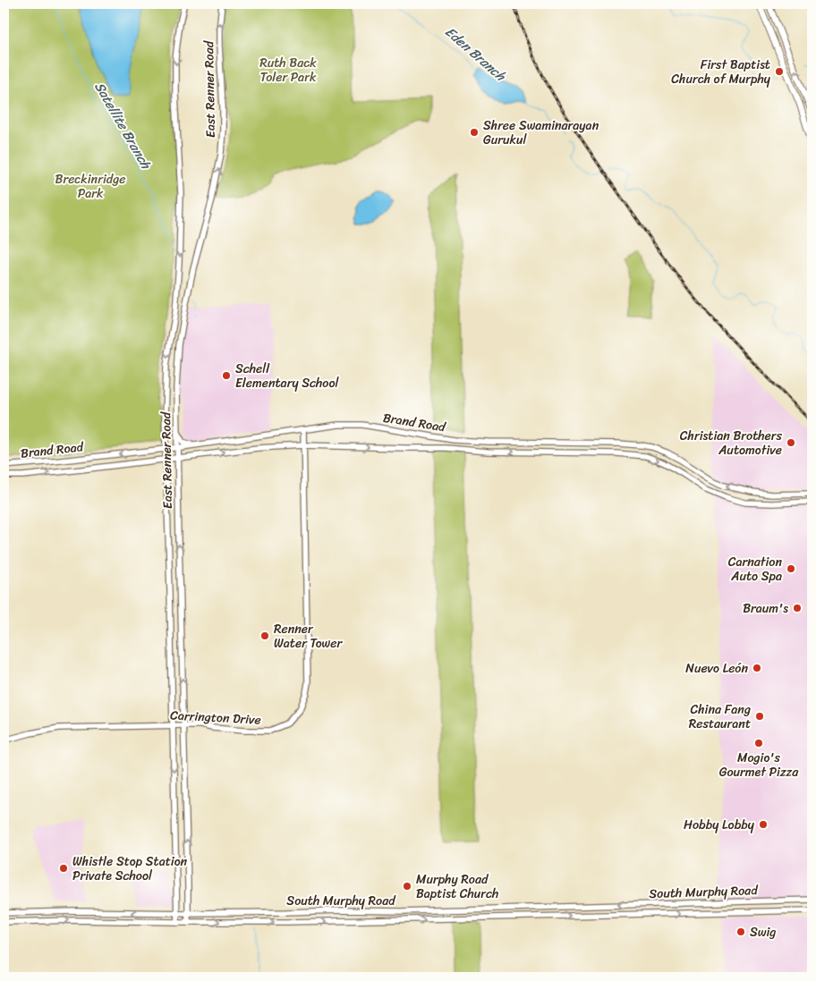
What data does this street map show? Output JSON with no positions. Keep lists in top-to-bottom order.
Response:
{
  "streets": {
    "main road": [
      "East Renner Road",
      "Brand Road",
      "Carrington Drive",
      "South Murphy Road"
    ]
  },
  "crossings": [
    ["East Renner Road", "Brand Road"],
    ["East Renner Road", "Carrington Drive"],
    ["East Renner Road", "South Murphy Road"],
    ["Brand Road", "Carrington Drive"]
  ],
  "water": ["Eden Branch", "Satellite Branch"],
  "parks": ["Ruth Back Toler Park", "Breckinridge Park"],
  "places": [
    "First Baptist Church of Murphy",
    "Shree Swaminarayan Gurukul",
    "Schell Elementary School",
    "Christian Brothers Automotive",
    "Carnation Auto Spa",
    "Braum's",
    "Renner Water Tower",
    "Nuevo León",
    "China Fang Restaurant",
    "Mogio's Gourmet Pizza",
    "Hobby Lobby",
    "Whistle Stop Station Private School",
    "Murphy Road Baptist Church",
    "Swig"
  ]
}
